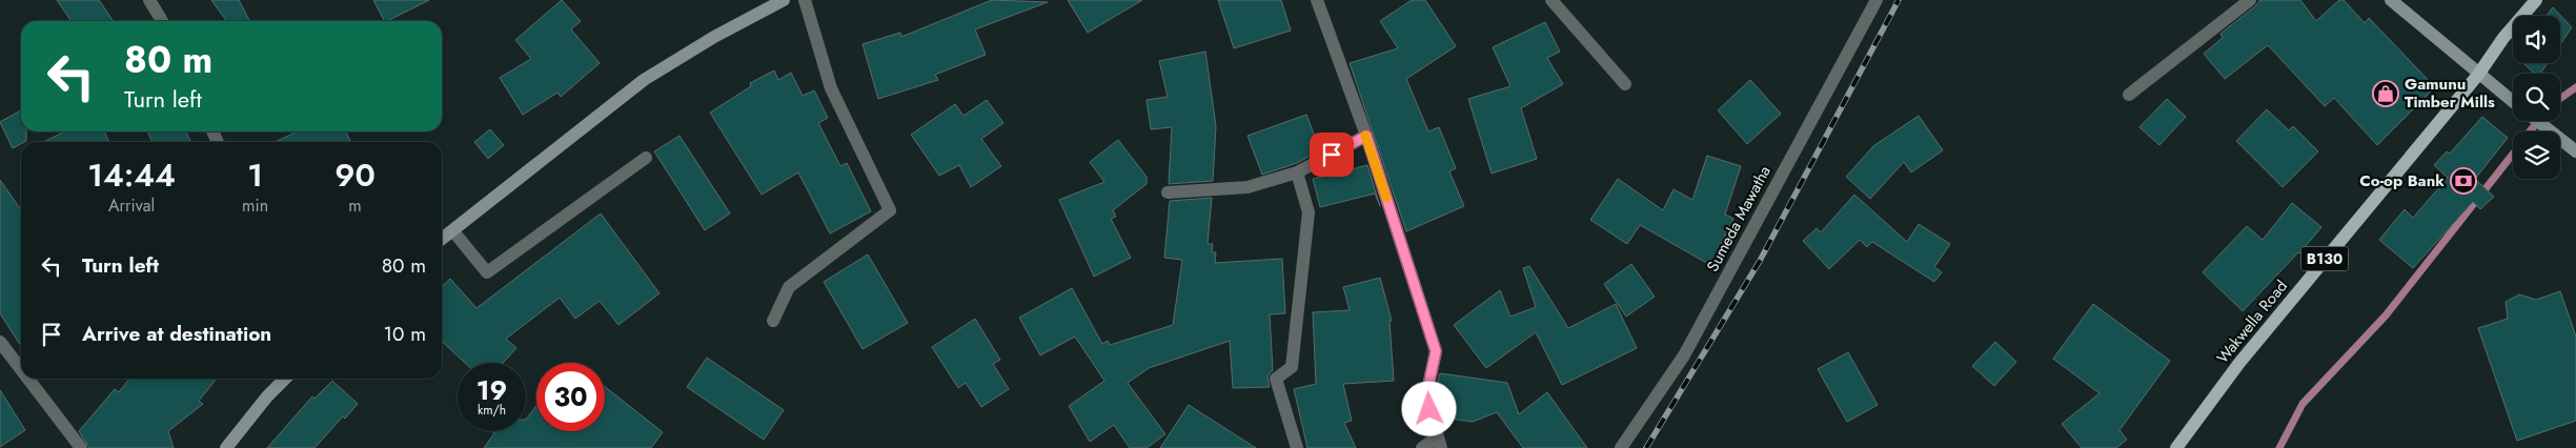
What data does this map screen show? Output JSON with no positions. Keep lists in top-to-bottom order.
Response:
{
  "streets": {
    "main road": ["B130", "Wakwella Road"],
    "street": ["Sumeda Mawatha"]
  },
  "places": {
    "shop": ["Gamunu Timber Mills"],
    "bank": ["Co-op Bank"]
  },
  "page": {
    "turn": ["80 m", "Turn left"],
    "eta": [
      "14:44",
      "Arrival",
      "1",
      "min",
      "90",
      "m"
    ],
    "list": [
      {
        "name": "Turn left",
        "value": "80 m"
      },
      {
        "name": "Arrive at destination",
        "value": "10 m"
      }
    ],
    "speed": "19 km/h",
    "limit": "30"
  }
}
